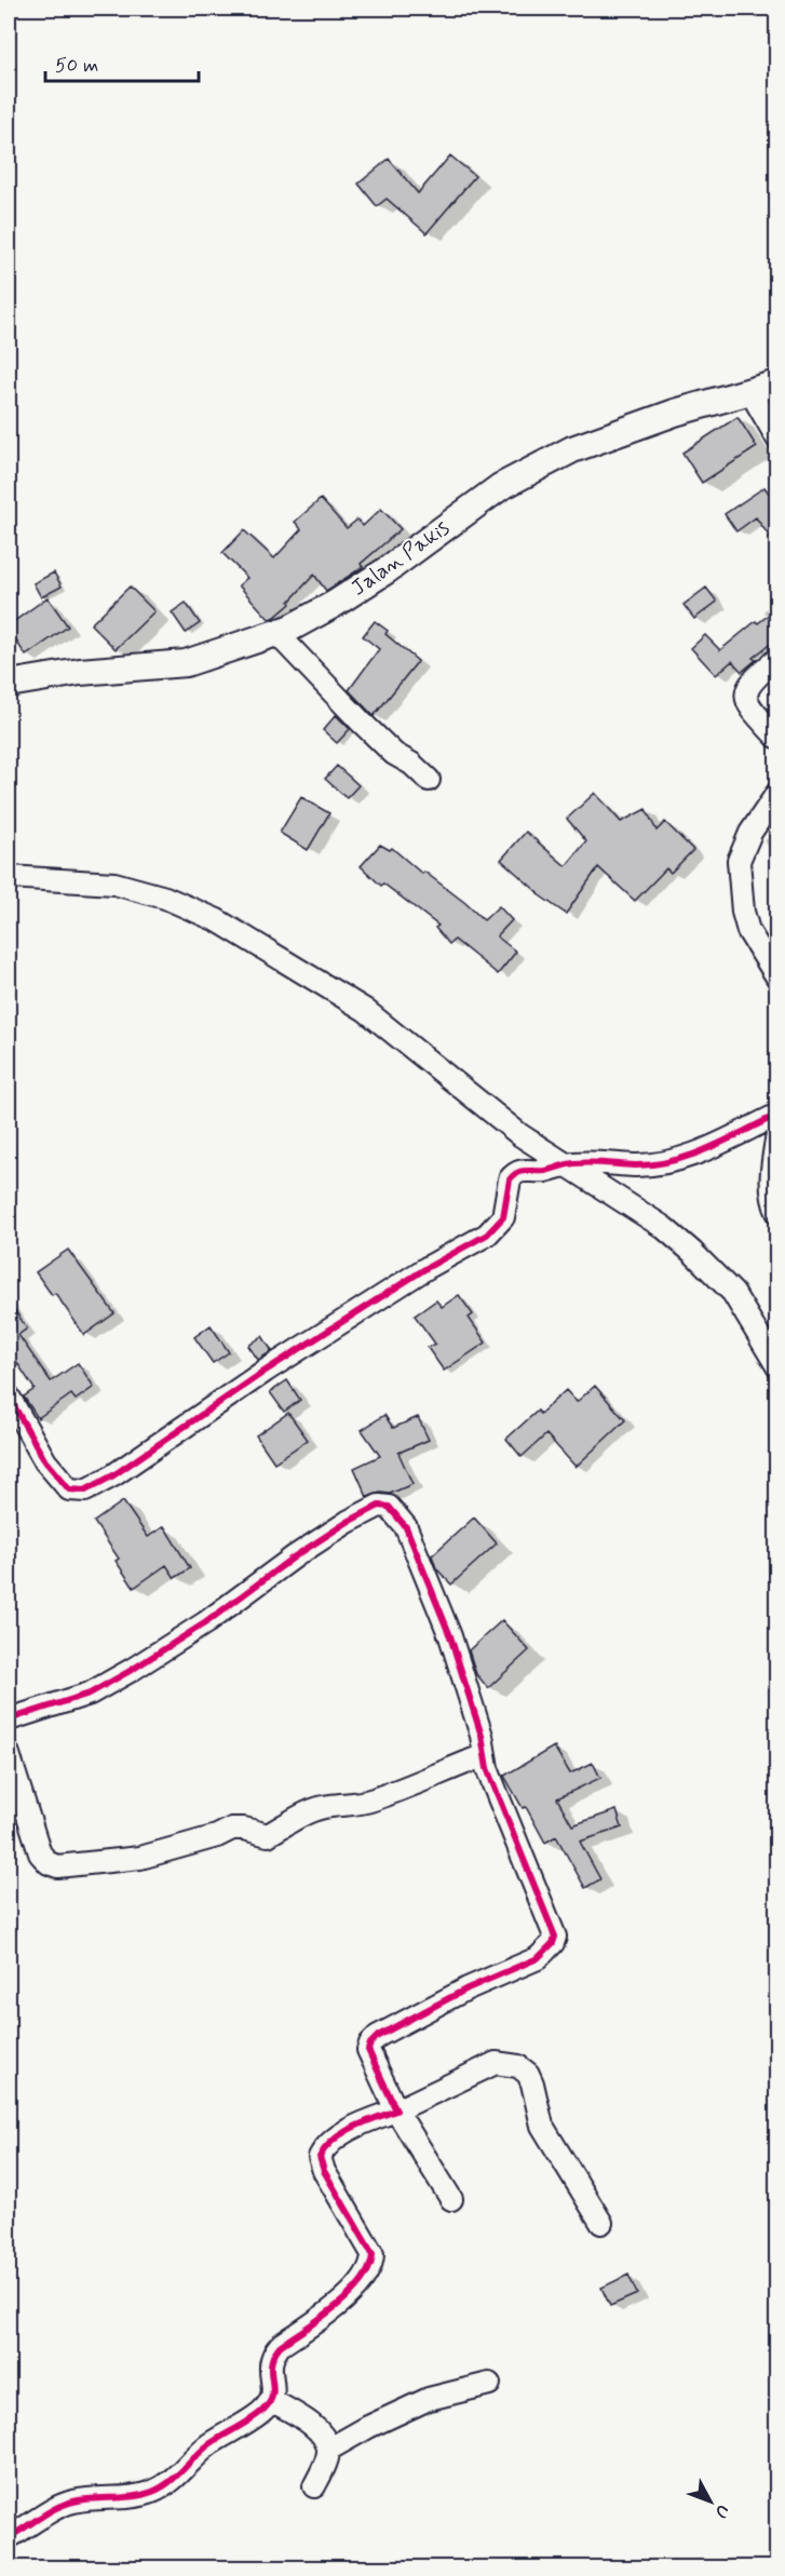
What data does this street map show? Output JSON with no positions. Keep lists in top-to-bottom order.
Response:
{
  "streets": {
    "street": ["Jalan Pakis"]
  },
  "scale_bar": "50 m",
  "north": "bottom right"
}
